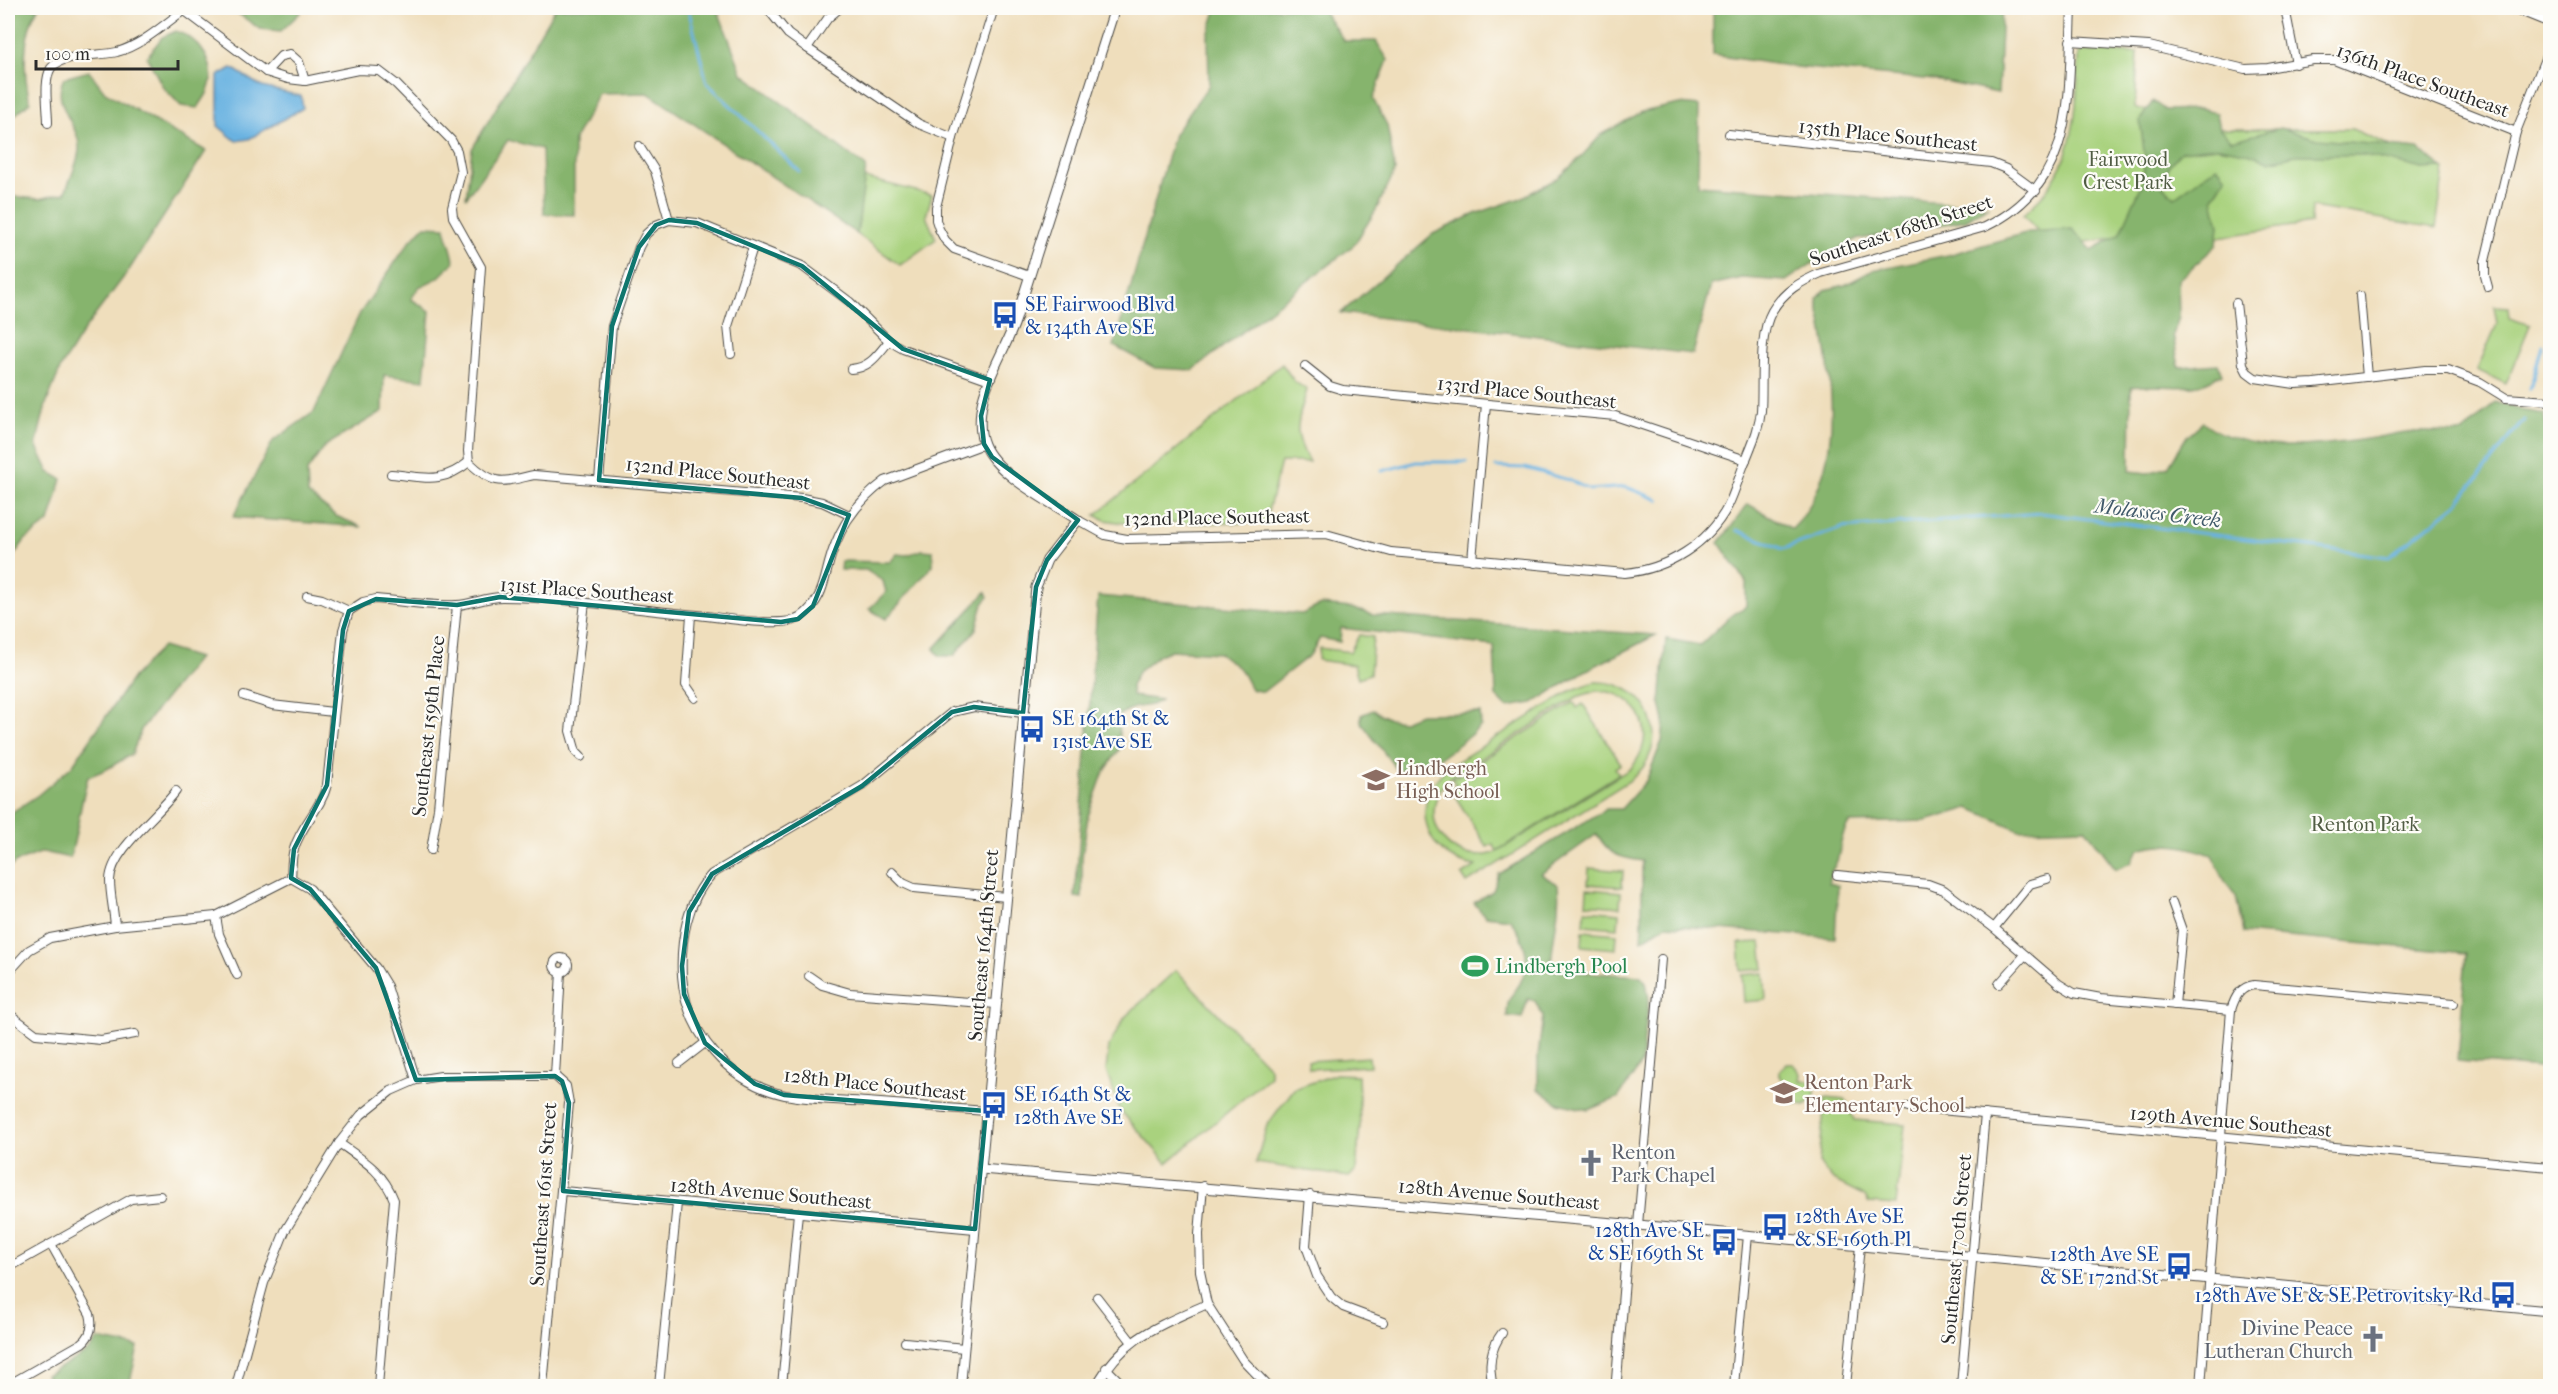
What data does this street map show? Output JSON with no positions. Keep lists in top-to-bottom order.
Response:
{
  "streets": {
    "street": [
      "136th Place Southeast",
      "135th Place Southeast",
      "Southeast 168th Street",
      "133rd Place Southeast",
      "132nd Place Southeast",
      "131st Place Southeast",
      "Southeast 159th Place",
      "Southeast 164th Street",
      "128th Place Southeast",
      "129th Avenue Southeast",
      "128th Avenue Southeast",
      "Southeast 161st Street",
      "Southeast 170th Street"
    ]
  },
  "crossings": [
    ["135th Place Southeast", "Southeast 168th Street"],
    ["Southeast 168th Street", "133rd Place Southeast"],
    ["Southeast 168th Street", "132nd Place Southeast"],
    ["132nd Place Southeast", "131st Place Southeast"],
    ["132nd Place Southeast", "Southeast 164th Street"],
    ["131st Place Southeast", "Southeast 159th Place"],
    ["Southeast 164th Street", "128th Place Southeast"],
    ["Southeast 164th Street", "128th Avenue Southeast"],
    ["129th Avenue Southeast", "Southeast 170th Street"],
    ["128th Avenue Southeast", "Southeast 161st Street"],
    ["128th Avenue Southeast", "Southeast 170th Street"]
  ],
  "water": ["Molasses Creek"],
  "parks": ["Fairwood Crest Park", "Renton Park"],
  "places": {
    "bus stop": [
      "SE Fairwood Blvd & 134th Ave SE",
      "SE 164th St & 131st Ave SE",
      "SE 164th St & 128th Ave SE",
      "128th Ave SE & SE 169th Pl",
      "128th Ave SE & SE 169th St",
      "128th Ave SE & SE 172nd St",
      "128th Ave SE & SE Petrovitsky Rd"
    ],
    "school or university": ["Lindbergh High School", "Renton Park Elementary School"],
    "sports": ["Lindbergh Pool"],
    "church": ["Renton Park Chapel", "Divine Peace Lutheran Church"]
  },
  "scale_bar": "100 m"
}
